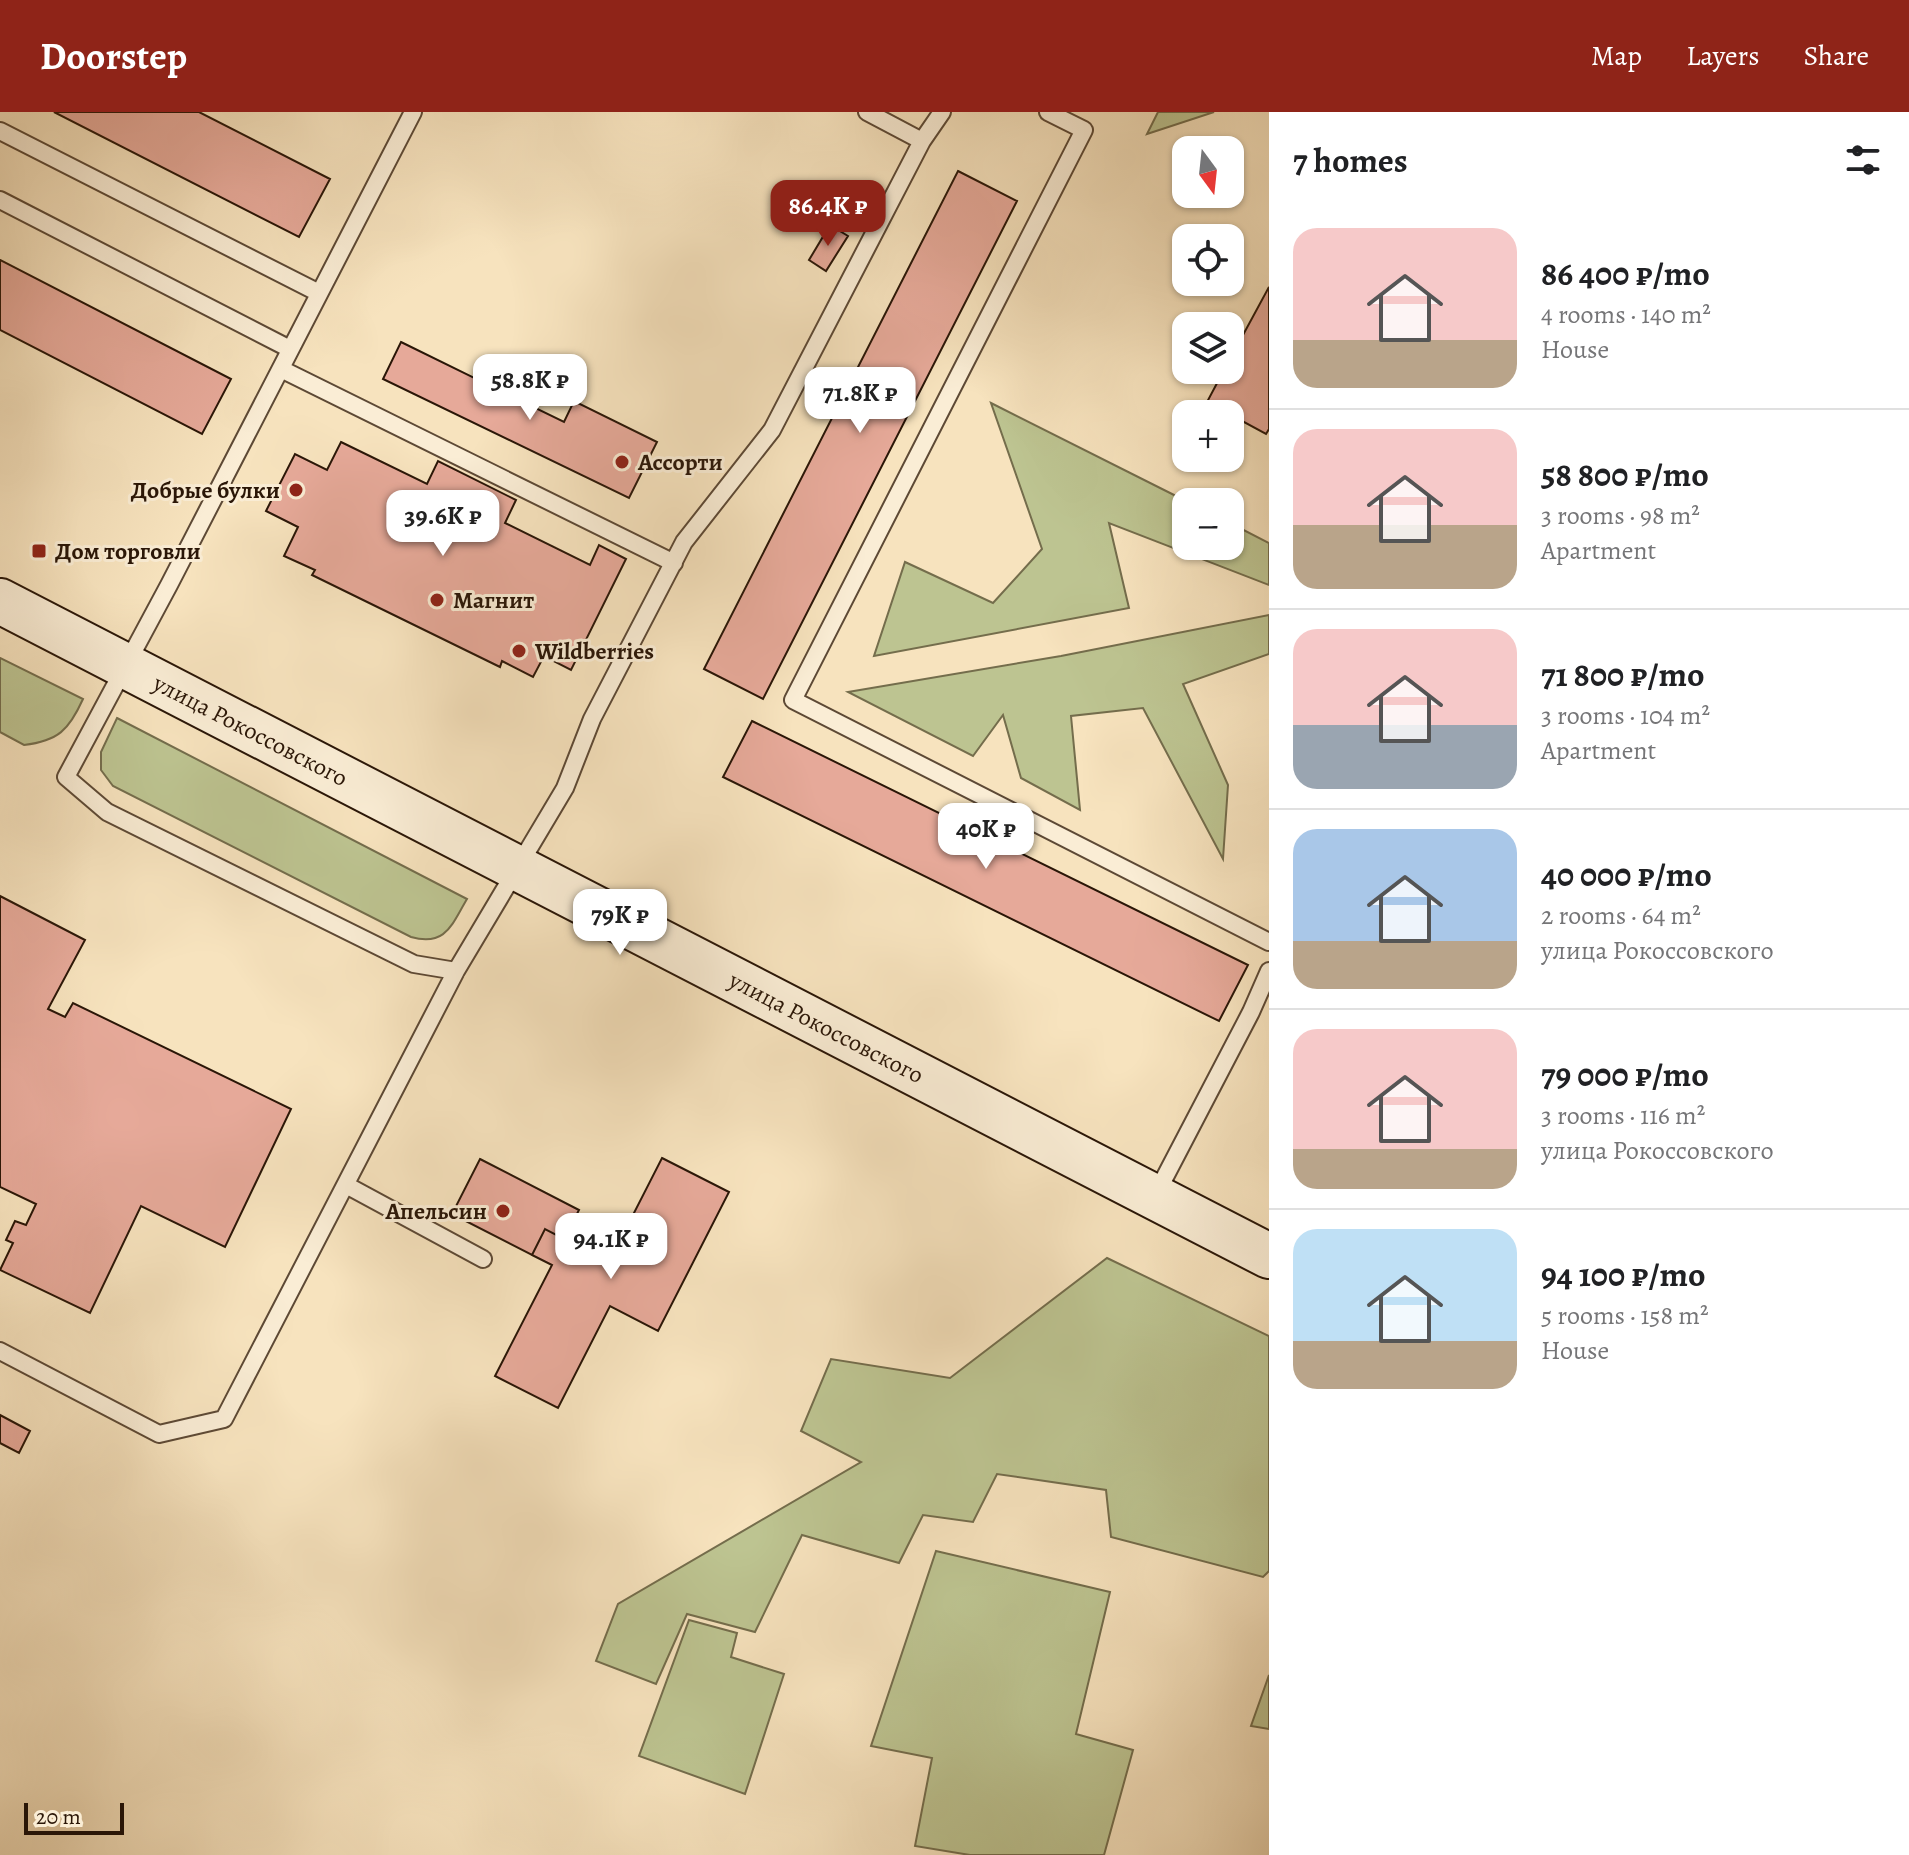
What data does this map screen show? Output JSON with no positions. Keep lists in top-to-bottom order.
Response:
{
  "streets": {
    "street": ["улица Рокоссовского"]
  },
  "places": {
    "other": [
      "Ассорти",
      "Добрые булки",
      "Магнит",
      "Wildberries",
      "Апельсин"
    ],
    "transit": ["Дом торговли"]
  },
  "scale_bar": "20 m",
  "north": "bottom",
  "page": {
    "header": "Doorstep",
    "nav": ["Map", "Layers", "Share"],
    "heading": "7 homes",
    "map_buttons": ["+", "−"],
    "price": [
      "86.4K ₽",
      "58.8K ₽",
      "71.8K ₽",
      "39.6K ₽",
      "40K ₽",
      "79K ₽",
      "94.1K ₽"
    ],
    "list": [
      {
        "name": "86 400 ₽/mo",
        "note": "4 rooms · 140 m² · House"
      },
      {
        "name": "58 800 ₽/mo",
        "note": "3 rooms · 98 m² · Apartment"
      },
      {
        "name": "71 800 ₽/mo",
        "note": "3 rooms · 104 m² · Apartment"
      },
      {
        "name": "40 000 ₽/mo",
        "note": "2 rooms · 64 m² · улица Рокоссовского"
      },
      {
        "name": "79 000 ₽/mo",
        "note": "3 rooms · 116 m² · улица Рокоссовского"
      },
      {
        "name": "94 100 ₽/mo",
        "note": "5 rooms · 158 m² · House"
      }
    ],
    "scale": "20 m"
  }
}
